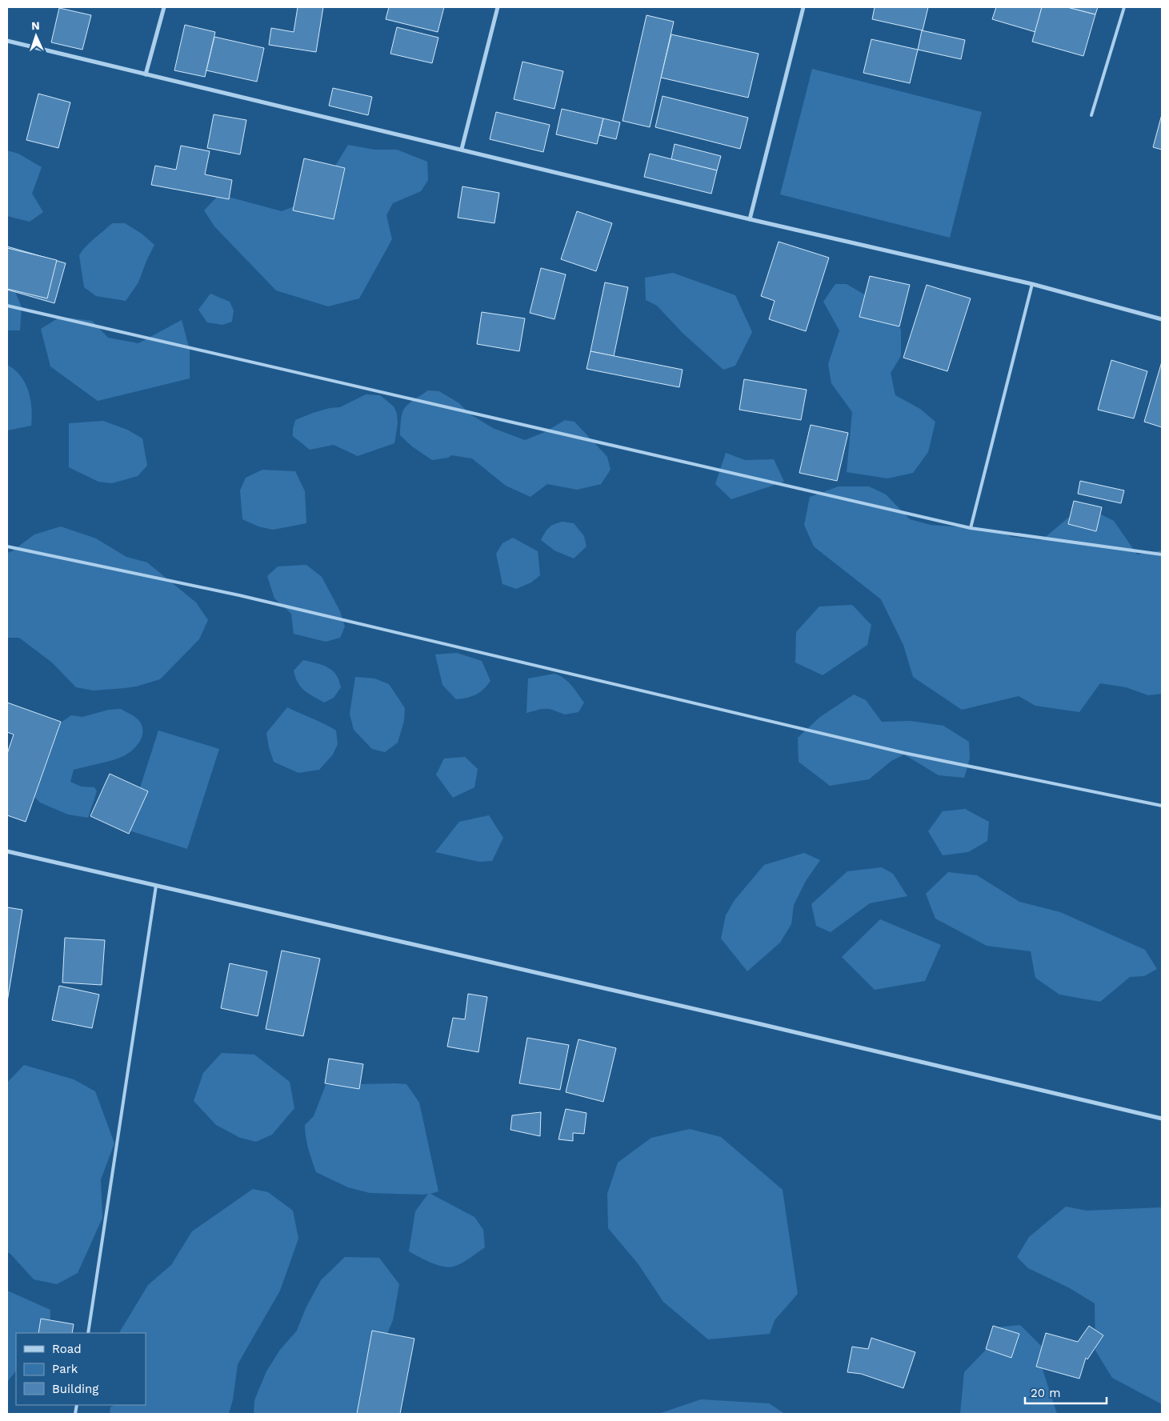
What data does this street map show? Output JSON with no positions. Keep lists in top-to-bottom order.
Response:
{
  "legend": ["Road", "Park", "Building"],
  "scale_bar": "20 m",
  "north": "top"
}
